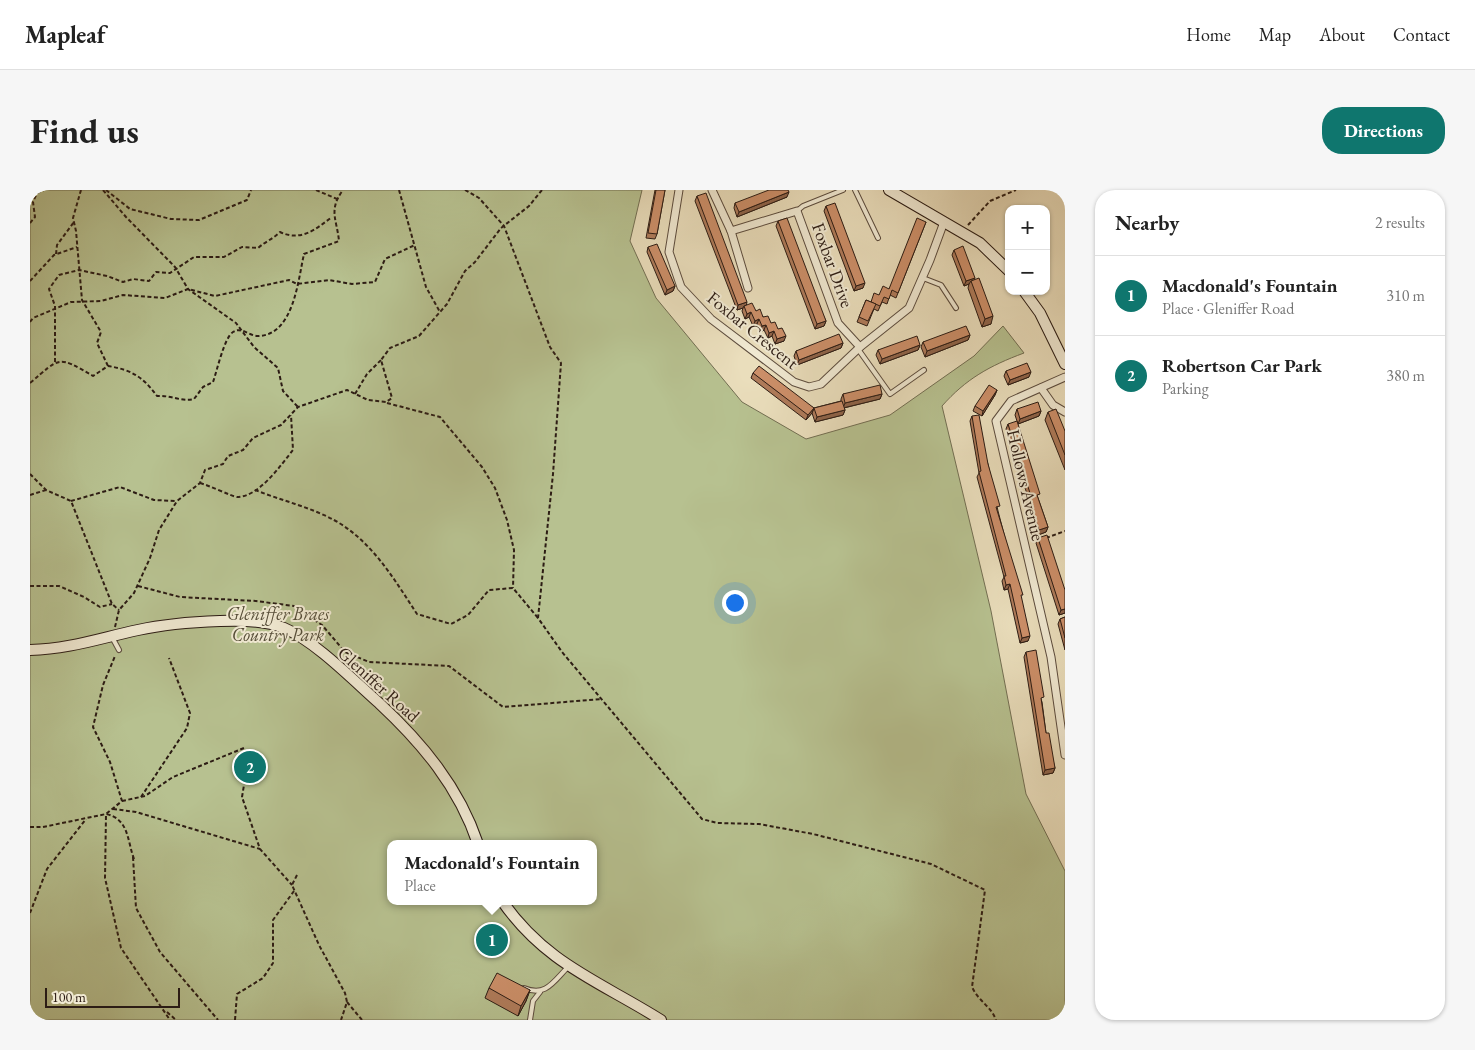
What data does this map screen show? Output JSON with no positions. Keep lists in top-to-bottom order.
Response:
{
  "streets": {
    "main road": ["Gleniffer Road"],
    "street": ["Foxbar Drive", "Foxbar Crescent", "Hollows Avenue"]
  },
  "crossings": [
    ["Foxbar Drive", "Foxbar Crescent"]
  ],
  "parks": ["Gleniffer Braes Country Park"],
  "scale_bar": "100 m",
  "page": {
    "header": "Mapleaf",
    "nav": [
      "Home",
      "Map",
      "About",
      "Contact"
    ],
    "buttons": "Directions",
    "title": "Find us",
    "heading": ["Nearby", "2 results"],
    "map_buttons": ["+", "−"],
    "list": [
      {
        "mark": "1",
        "name": "Macdonald's Fountain",
        "note": "Place · Gleniffer Road",
        "value": "310 m"
      },
      {
        "mark": "2",
        "name": "Robertson Car Park",
        "note": "Parking",
        "value": "380 m"
      }
    ],
    "pins": ["2", "1"],
    "popup": ["Macdonald's Fountain", "Place"],
    "scale": "100 m"
  }
}
